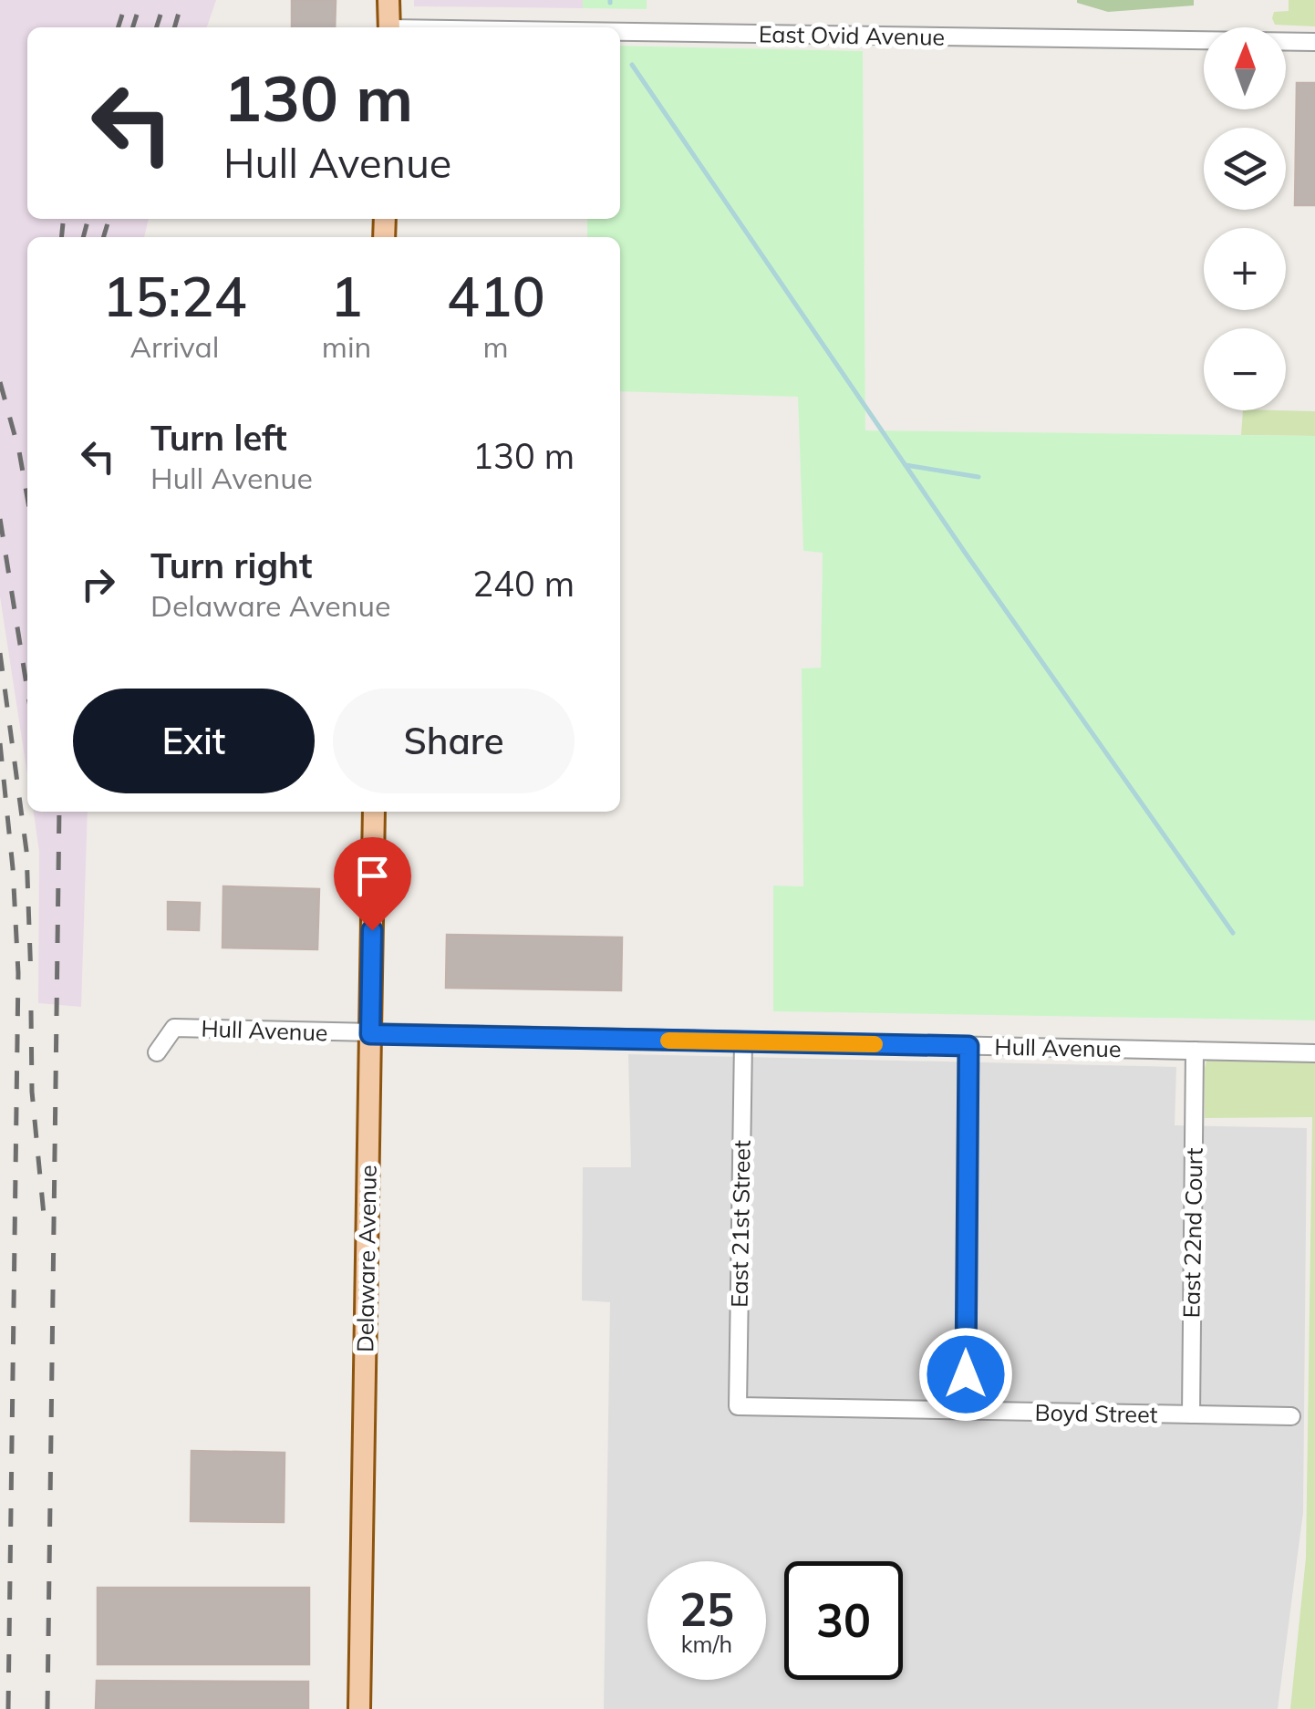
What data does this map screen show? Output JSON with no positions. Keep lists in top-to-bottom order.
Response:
{
  "streets": {
    "main road": ["Delaware Avenue"],
    "street": [
      "East Ovid Avenue",
      "Hull Avenue",
      "East 21st Street",
      "East 22nd Court",
      "Boyd Street"
    ]
  },
  "crossings": [
    ["Hull Avenue", "East 21st Street"],
    ["Hull Avenue", "East 22nd Court"],
    ["Hull Avenue", "Delaware Avenue"],
    ["East 21st Street", "Boyd Street"],
    ["East 22nd Court", "Boyd Street"]
  ],
  "north": "top",
  "page": {
    "map_buttons": ["+", "−"],
    "turn": ["130 m", "Hull Avenue"],
    "eta": [
      "15:24",
      "Arrival",
      "1",
      "min",
      "410",
      "m"
    ],
    "list": [
      {
        "name": "Turn left",
        "note": "Hull Avenue",
        "value": "130 m"
      },
      {
        "name": "Turn right",
        "note": "Delaware Avenue",
        "value": "240 m"
      }
    ],
    "buttons": ["Exit", "Share"],
    "speed": "25 km/h",
    "limit": "30"
  }
}
